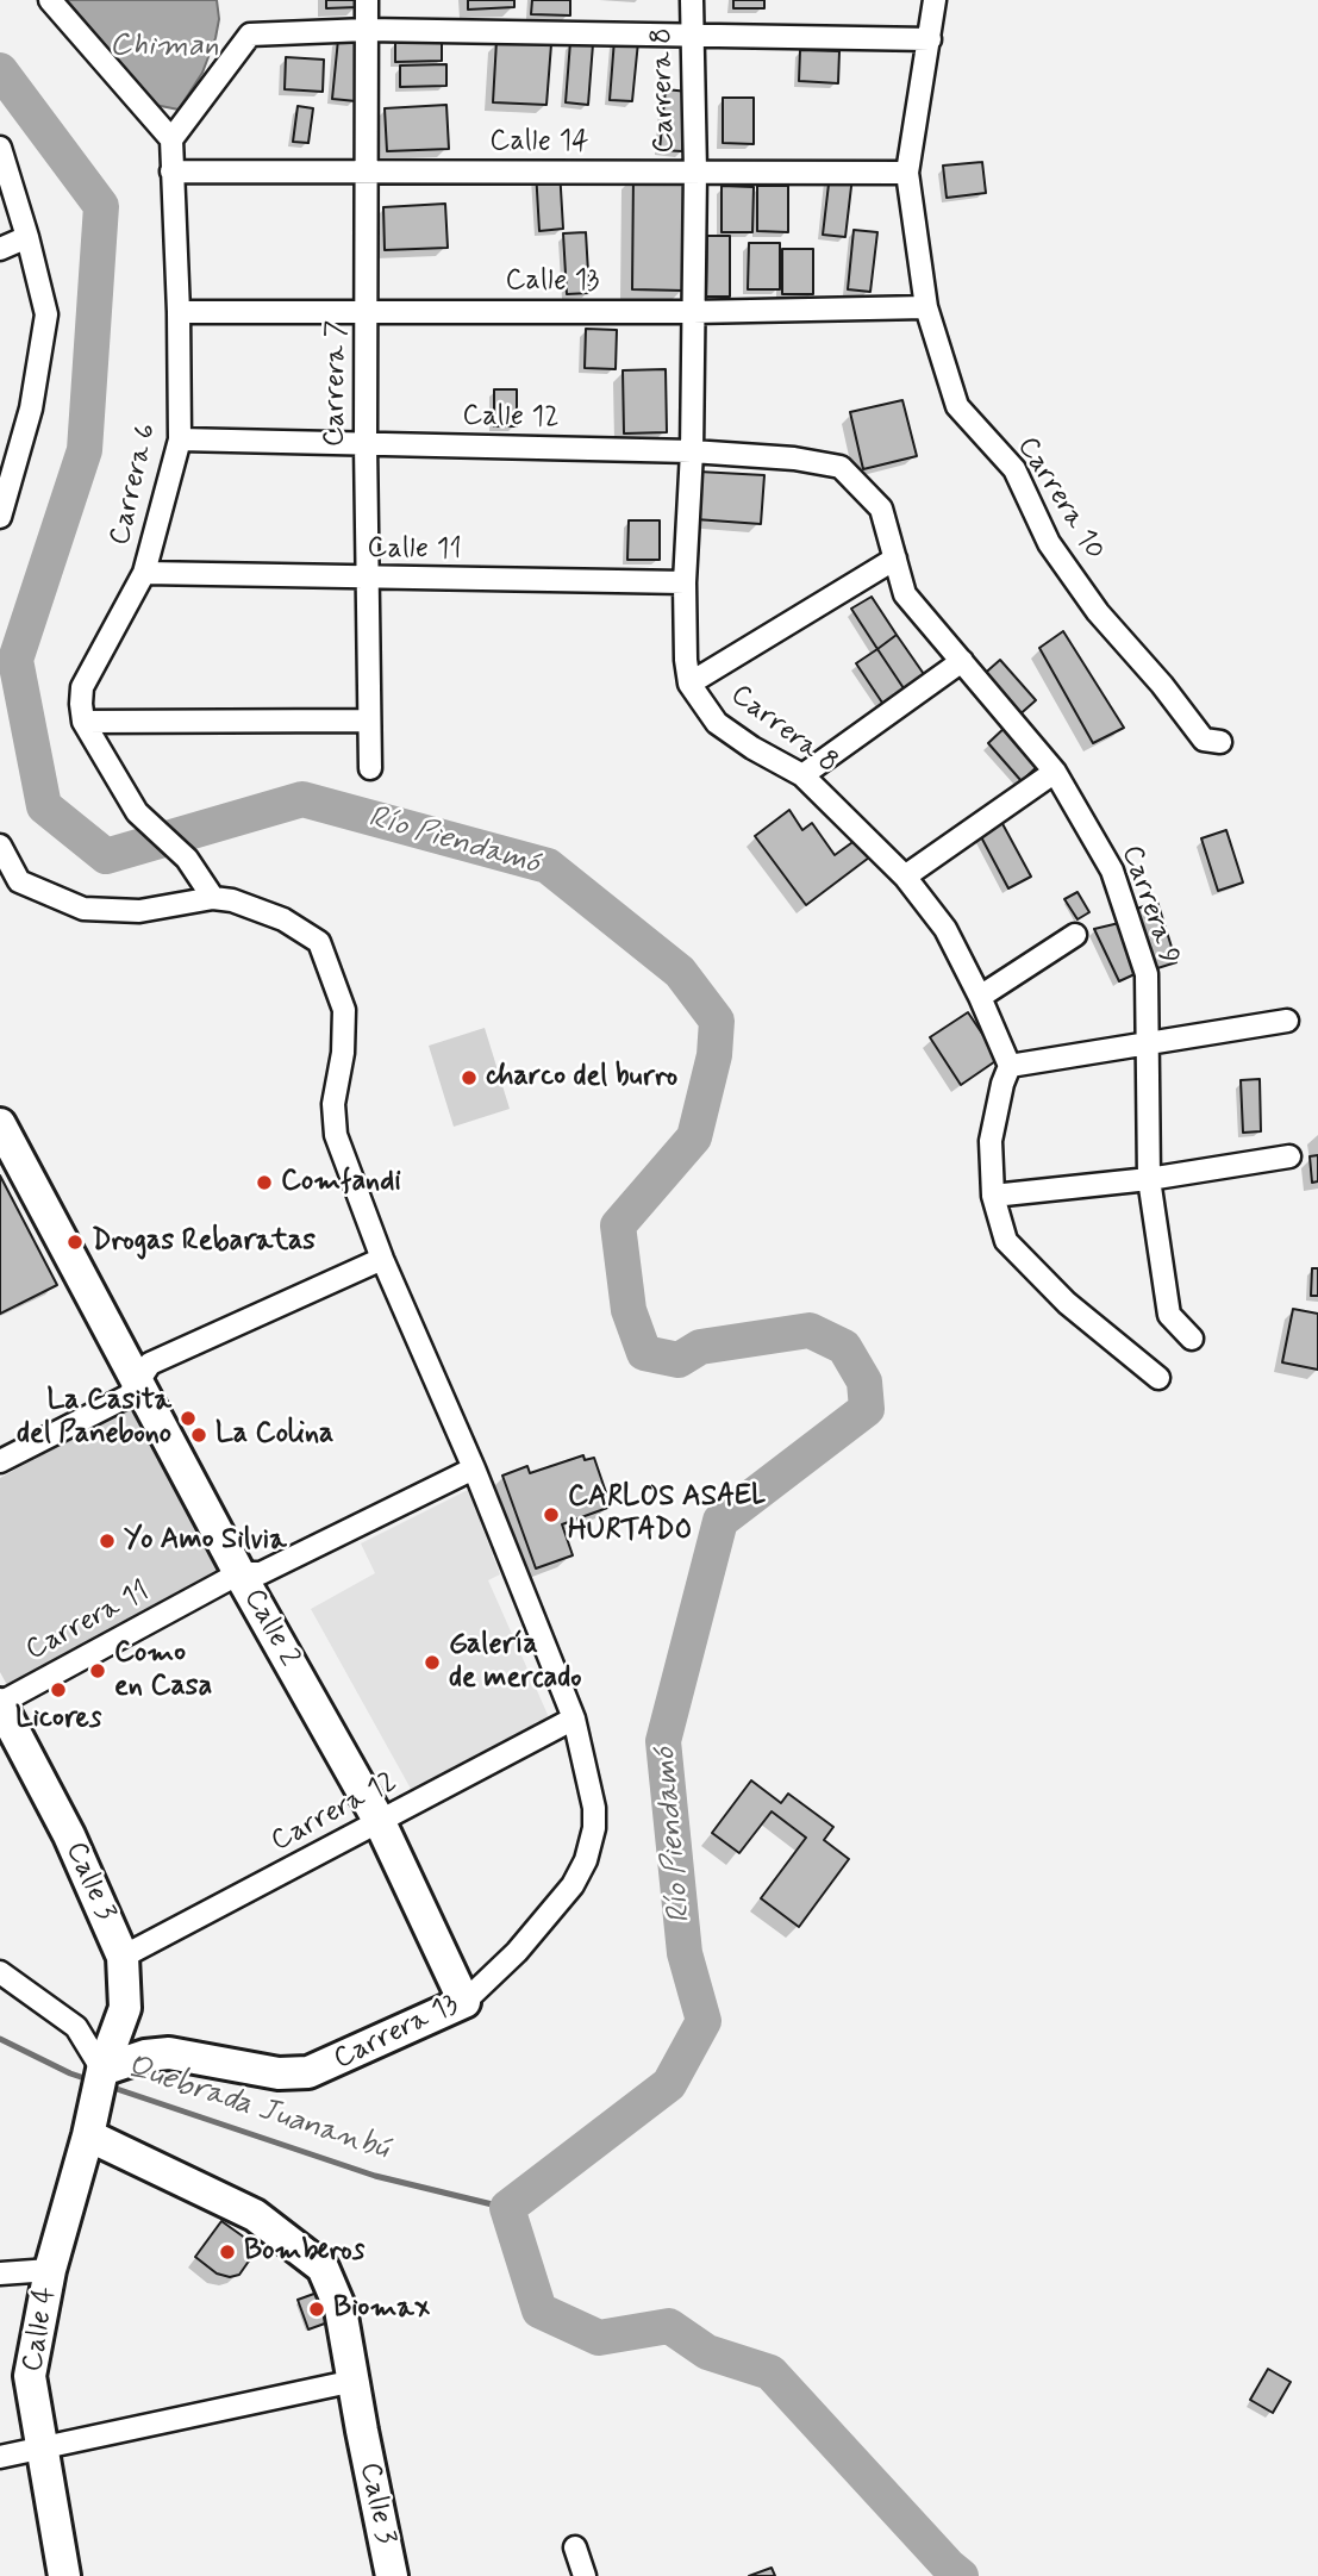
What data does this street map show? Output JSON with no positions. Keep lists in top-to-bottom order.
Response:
{
  "streets": {
    "main road": [
      "Calle 2",
      "Calle 3",
      "Carrera 13",
      "Calle 4"
    ],
    "street": [
      "Carrera 8",
      "Calle 14",
      "Calle 13",
      "Carrera 7",
      "Calle 12",
      "Carrera 6",
      "Carrera 10",
      "Calle 11",
      "Carrera 9",
      "Carrera 11",
      "Carrera 12"
    ]
  },
  "crossings": [
    ["Carrera 8", "Calle 14"],
    ["Carrera 8", "Calle 13"],
    ["Carrera 8", "Calle 12"],
    ["Carrera 8", "Calle 11"],
    ["Calle 14", "Carrera 7"],
    ["Calle 14", "Carrera 6"],
    ["Calle 14", "Carrera 10"],
    ["Calle 13", "Carrera 7"],
    ["Calle 13", "Carrera 6"],
    ["Calle 13", "Carrera 10"],
    ["Carrera 7", "Calle 12"],
    ["Carrera 7", "Calle 11"],
    ["Calle 12", "Carrera 6"],
    ["Calle 12", "Carrera 9"],
    ["Carrera 6", "Calle 11"],
    ["Carrera 11", "Calle 2"],
    ["Carrera 11", "Calle 3"],
    ["Carrera 11", "Carrera 13"],
    ["Calle 2", "Carrera 12"],
    ["Calle 2", "Carrera 13"],
    ["Carrera 12", "Calle 3"],
    ["Carrera 12", "Carrera 13"],
    ["Calle 3", "Carrera 13"],
    ["Calle 3", "Calle 4"]
  ],
  "water": ["Chiman", "Río Piendamó", "Quebrada Juananbú"],
  "places": [
    "charco del burro",
    "Comfandi",
    "Drogas Rebaratas",
    "La Casita del Panebono",
    "La Colina",
    "CARLOS ASAEL HURTADO",
    "Yo Amo Silvia",
    "Galería de mercado",
    "Como en Casa",
    "Licores",
    "Bomberos",
    "Biomax"
  ]
}
